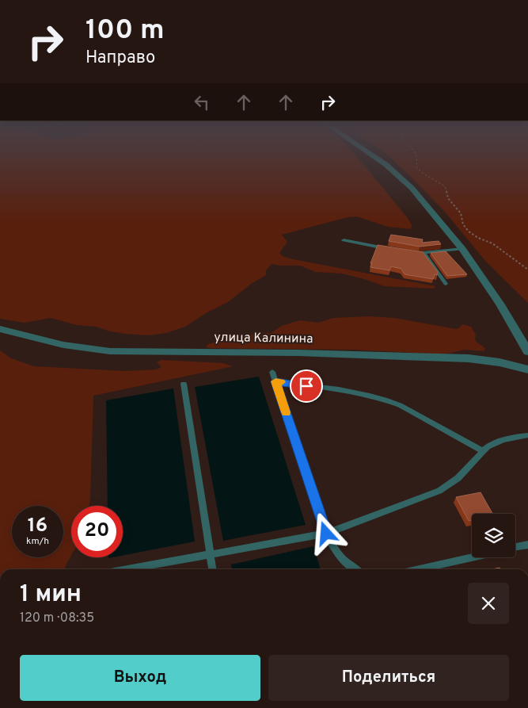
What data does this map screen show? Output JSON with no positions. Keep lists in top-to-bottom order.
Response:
{
  "streets": {
    "street": ["улица Калинина"]
  },
  "page": {
    "turn": ["100 m", "Направо"],
    "speed": "16 km/h",
    "limit": "20",
    "heading": ["1 мин", "120 m · 08:35"],
    "buttons": ["Выход", "Поделиться"]
  }
}
